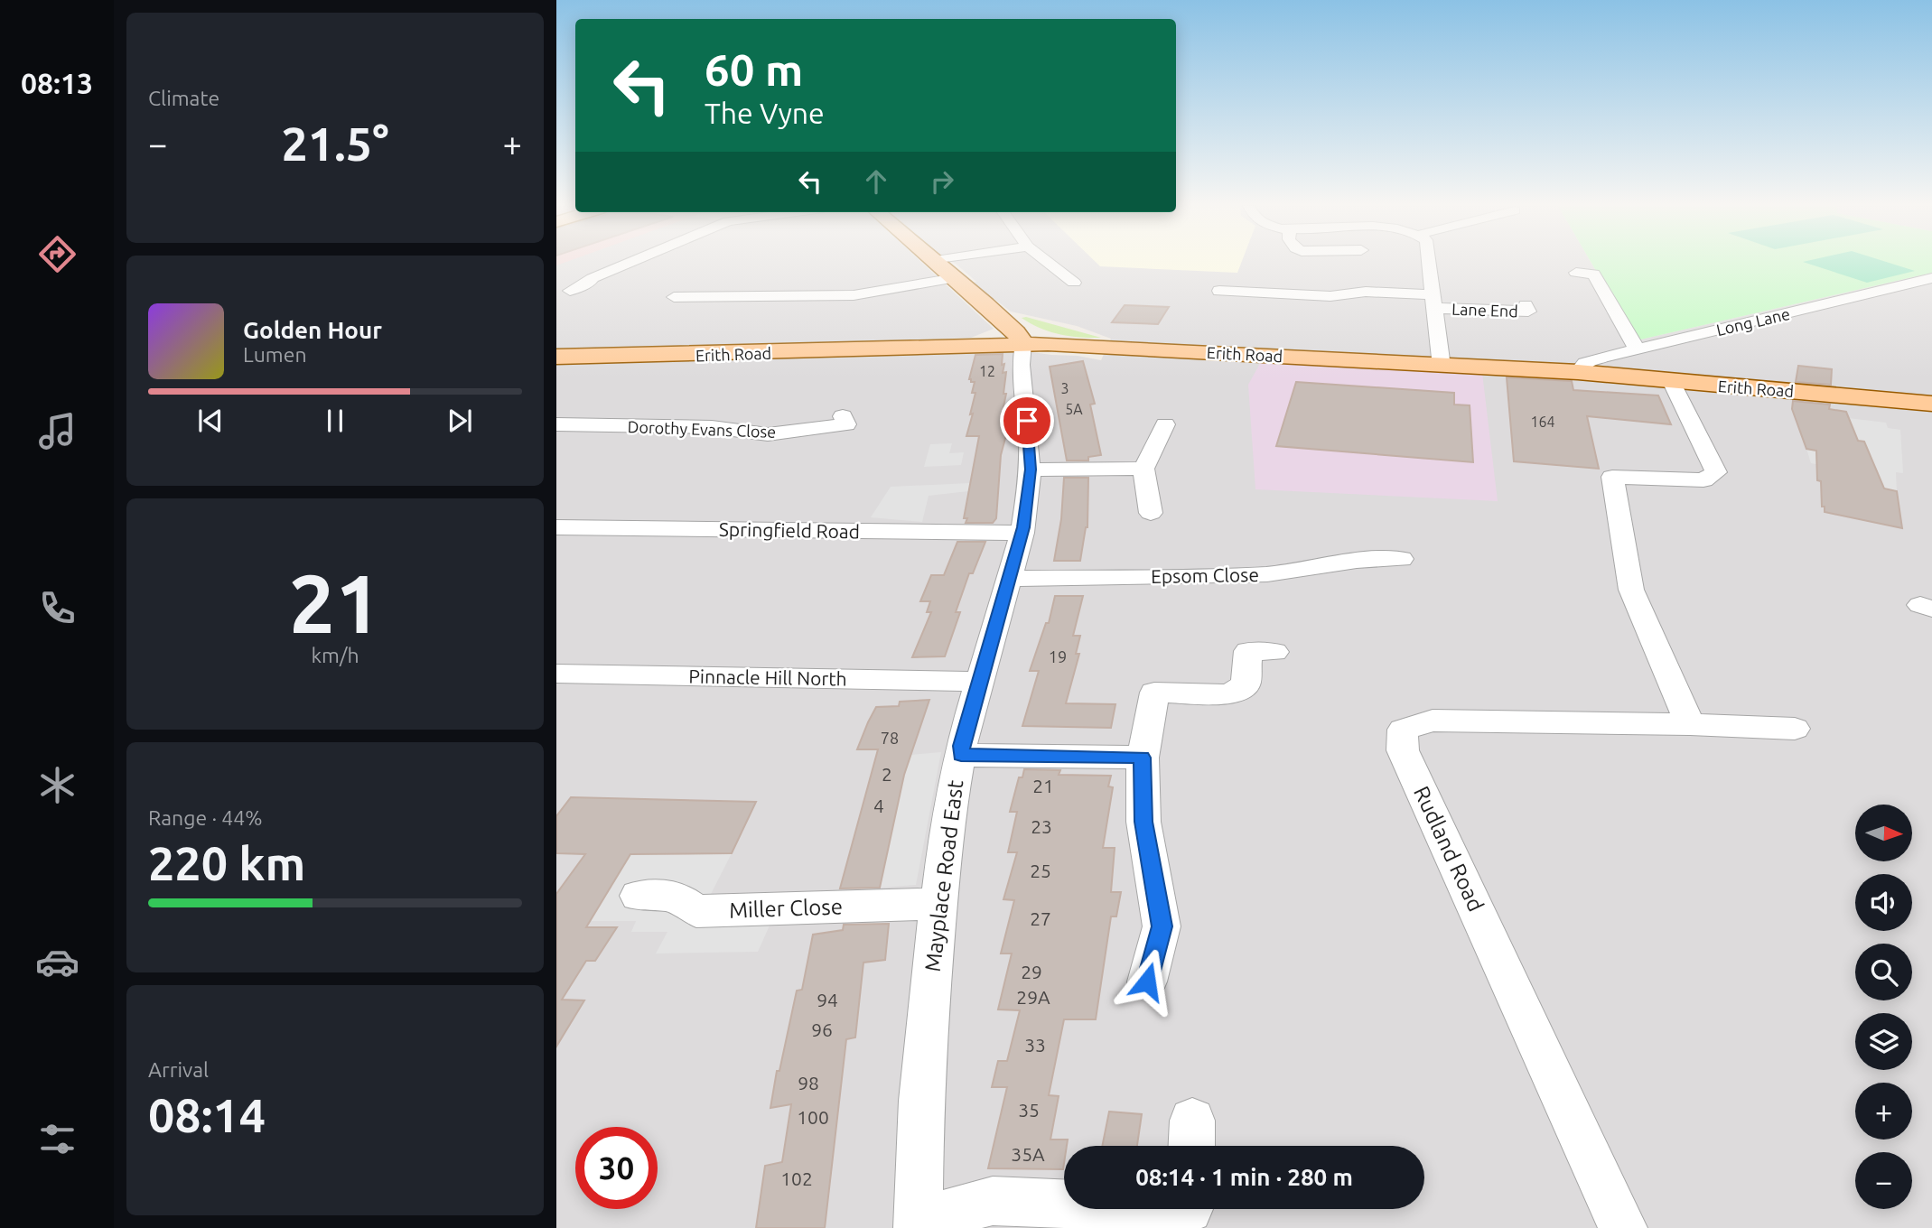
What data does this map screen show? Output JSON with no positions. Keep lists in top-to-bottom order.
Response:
{
  "streets": {
    "main road": ["Erith Road"],
    "street": [
      "Lane End",
      "Long Lane",
      "Dorothy Evans Close",
      "Springfield Road",
      "Epsom Close",
      "Pinnacle Hill North",
      "Rudland Road",
      "Mayplace Road East",
      "Miller Close"
    ]
  },
  "crossings": [
    ["Long Lane", "Erith Road"],
    ["Erith Road", "Mayplace Road East"],
    ["Springfield Road", "Mayplace Road East"],
    ["Epsom Close", "Mayplace Road East"],
    ["Pinnacle Hill North", "Mayplace Road East"],
    ["Mayplace Road East", "Miller Close"]
  ],
  "house_numbers": [
    "12",
    "3",
    "5A",
    "164",
    "19",
    "78",
    "2",
    "21",
    "4",
    "23",
    "25",
    "27",
    "29",
    "29A",
    "94",
    "96",
    "33",
    "98",
    "35",
    "100",
    "35A",
    "102"
  ],
  "north": "right",
  "page": {
    "tabs": "08:13",
    "tile": [
      "Climate",
      ["21", "km/h"],
      ["Range · 44%", "220 km"],
      ["Arrival", "08:14"]
    ],
    "turn": ["60 m", "The Vyne"],
    "heat": ["−", "21.5°", "+"],
    "song": ["Golden Hour", "Lumen"],
    "map_buttons": ["+", "−"],
    "limit": "30",
    "trip": "08:14 · 1 min · 280 m"
  }
}
